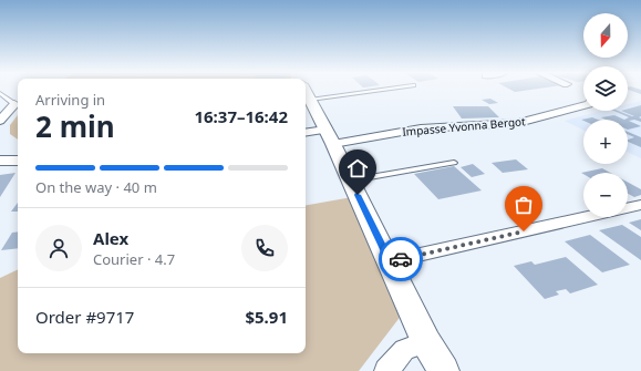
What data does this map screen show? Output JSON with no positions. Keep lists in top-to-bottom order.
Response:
{
  "streets": {
    "street": ["Impasse Yvonna Bergot"]
  },
  "north": "bottom",
  "page": {
    "map_buttons": ["+", "−"],
    "heading": ["2 min", "Arriving in", "16:37–16:42"],
    "panel": [
      "Alex",
      "Courier · 4.7",
      "Order #9717",
      "$5.91"
    ],
    "bar": "On the way · 40 m"
  }
}
